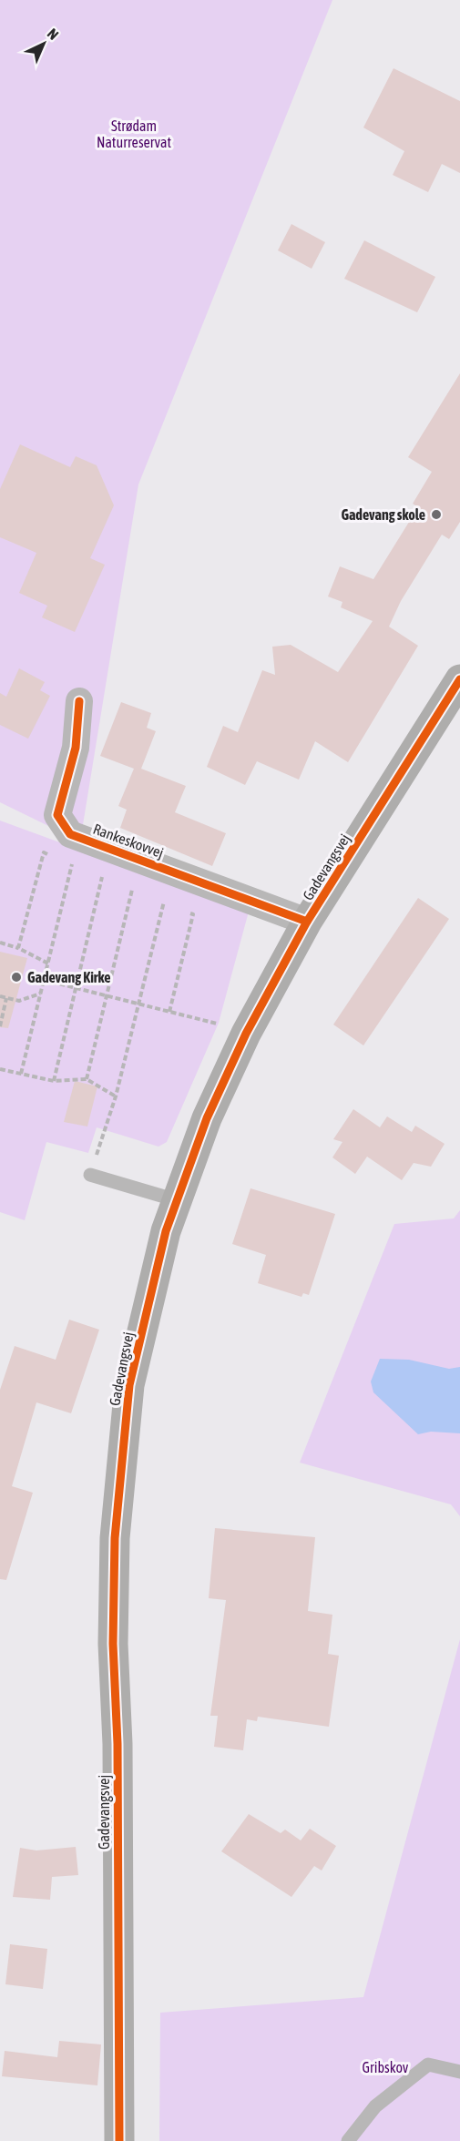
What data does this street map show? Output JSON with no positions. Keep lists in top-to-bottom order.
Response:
{
  "streets": {
    "street": ["Rankeskovvej", "Gadevangsvej"]
  },
  "crossings": [
    ["Rankeskovvej", "Gadevangsvej"]
  ],
  "parks": ["Strødam Naturreservat", "Gribskov"],
  "places": ["Gadevang skole", "Gadevang Kirke"],
  "north": "top right"
}
